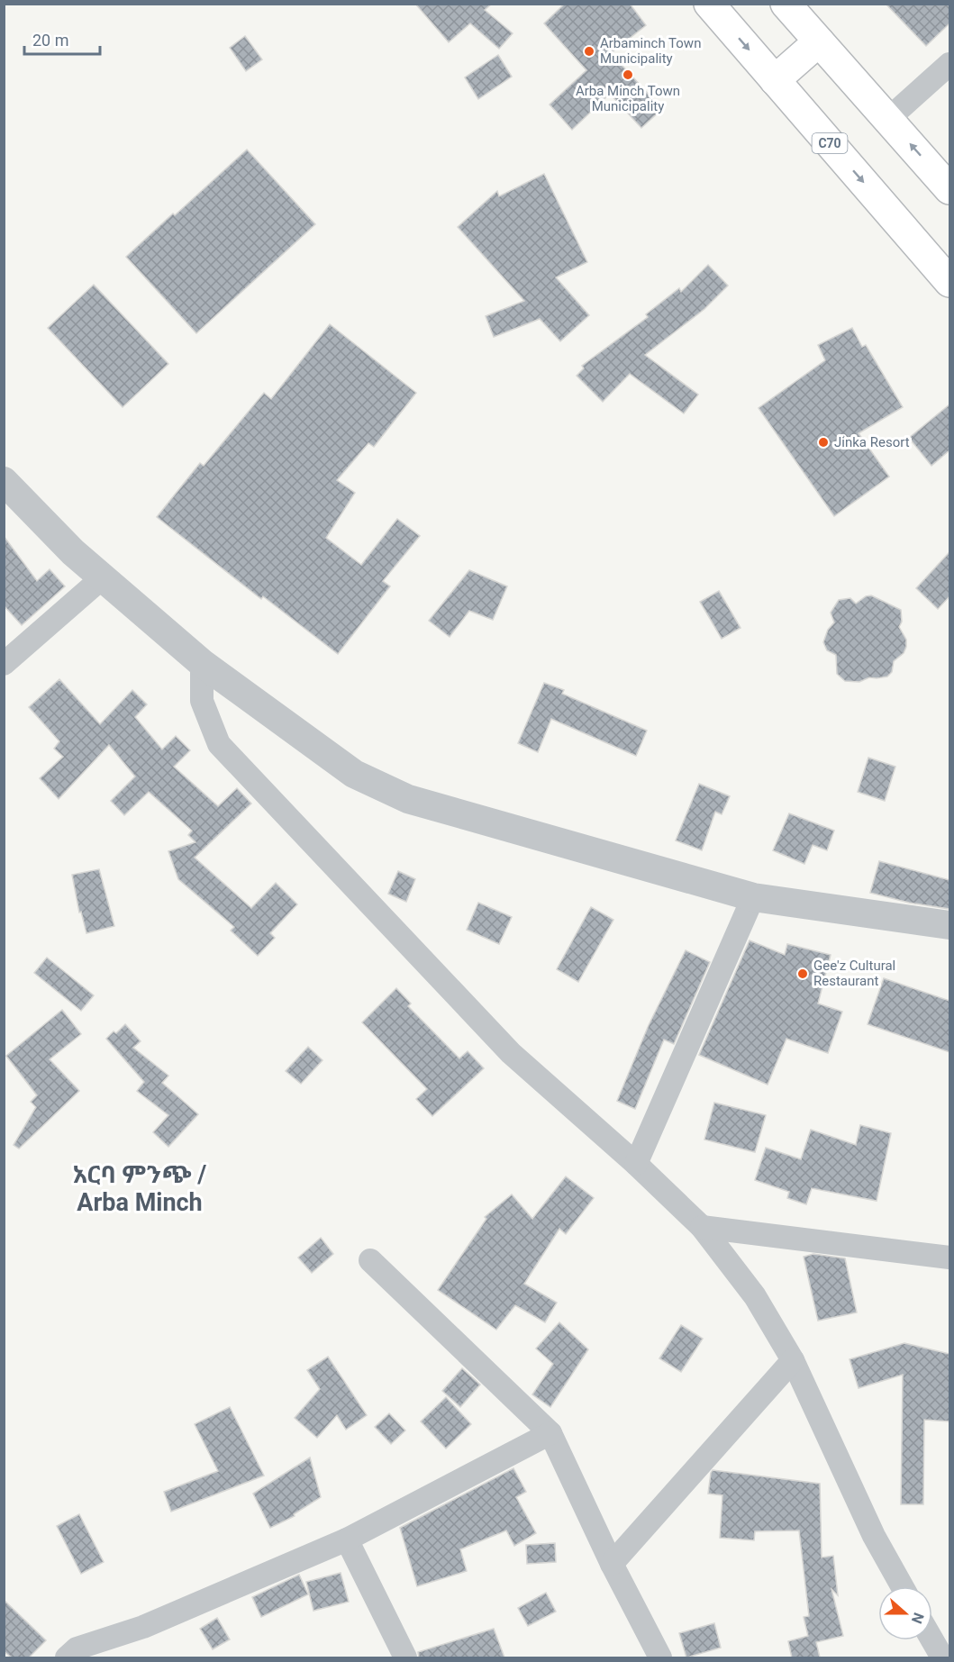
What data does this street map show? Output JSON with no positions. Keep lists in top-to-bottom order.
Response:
{
  "streets": {
    "highway": ["C70"]
  },
  "districts": ["አርባ ምንጭ / Arba Minch"],
  "places": [
    "Arbaminch Town Municipality",
    "Arba Minch Town Municipality",
    "Jinka Resort",
    "Gee'z Cultural Restaurant"
  ],
  "scale_bar": "20 m",
  "north": "right"
}
